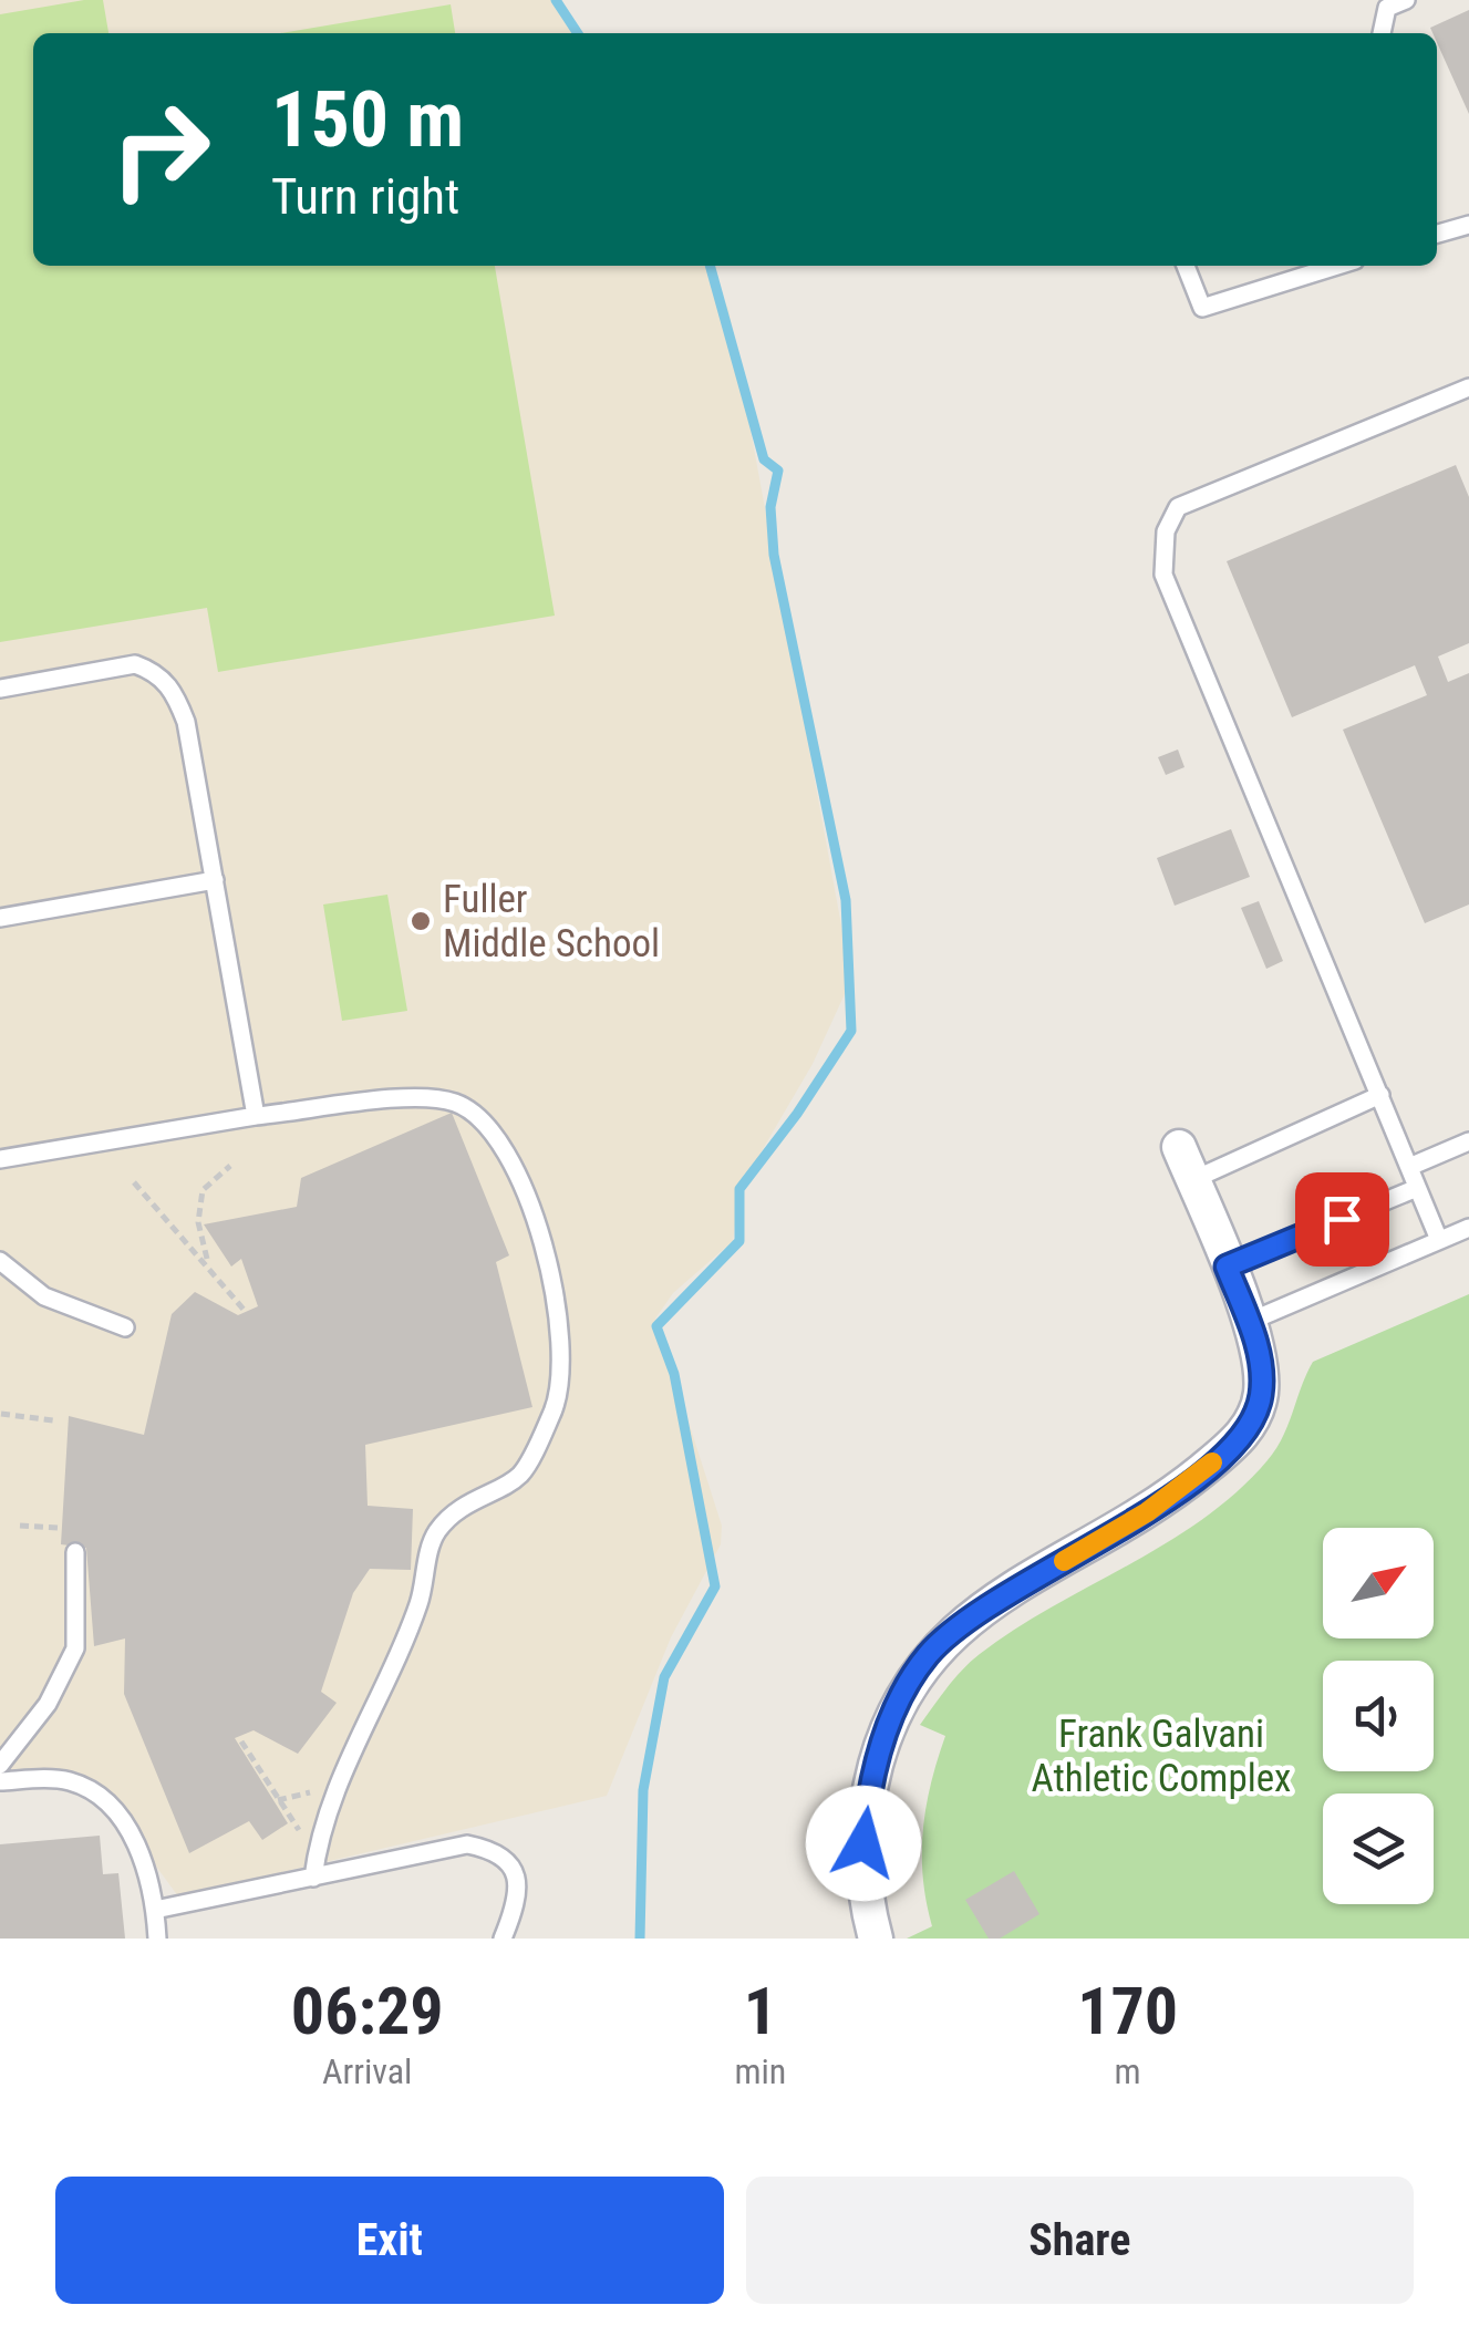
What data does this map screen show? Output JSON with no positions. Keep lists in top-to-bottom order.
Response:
{
  "parks": ["Frank Galvani Athletic Complex"],
  "places": ["Fuller Middle School"],
  "north": "top right",
  "page": {
    "turn": ["150 m", "Turn right"],
    "eta": [
      "06:29",
      "Arrival",
      "1",
      "min",
      "170",
      "m"
    ],
    "buttons": ["Exit", "Share"]
  }
}
